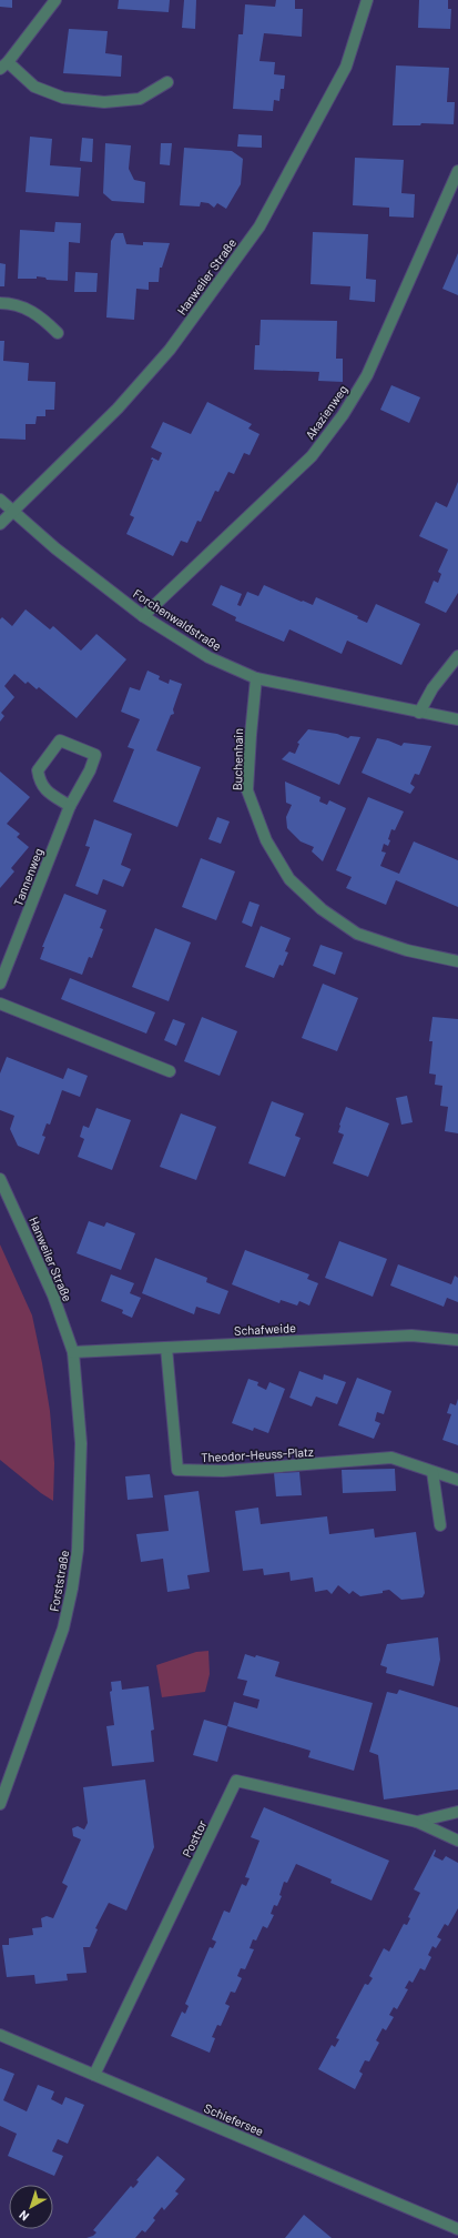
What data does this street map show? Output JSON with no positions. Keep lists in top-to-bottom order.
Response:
{
  "streets": {
    "street": [
      "Hanweiler Straße",
      "Akazienweg",
      "Forchenwaldstraße",
      "Buchenhain",
      "Tannenweg",
      "Schafweide",
      "Theodor-Heuss-Platz",
      "Forststraße",
      "Posttor",
      "Schiefersee"
    ]
  },
  "crossings": [
    ["Hanweiler Straße", "Forchenwaldstraße"],
    ["Hanweiler Straße", "Schafweide"],
    ["Hanweiler Straße", "Forststraße"],
    ["Akazienweg", "Forchenwaldstraße"],
    ["Forchenwaldstraße", "Buchenhain"],
    ["Schafweide", "Theodor-Heuss-Platz"],
    ["Schafweide", "Forststraße"],
    ["Posttor", "Schiefersee"]
  ],
  "north": "bottom left"
}
